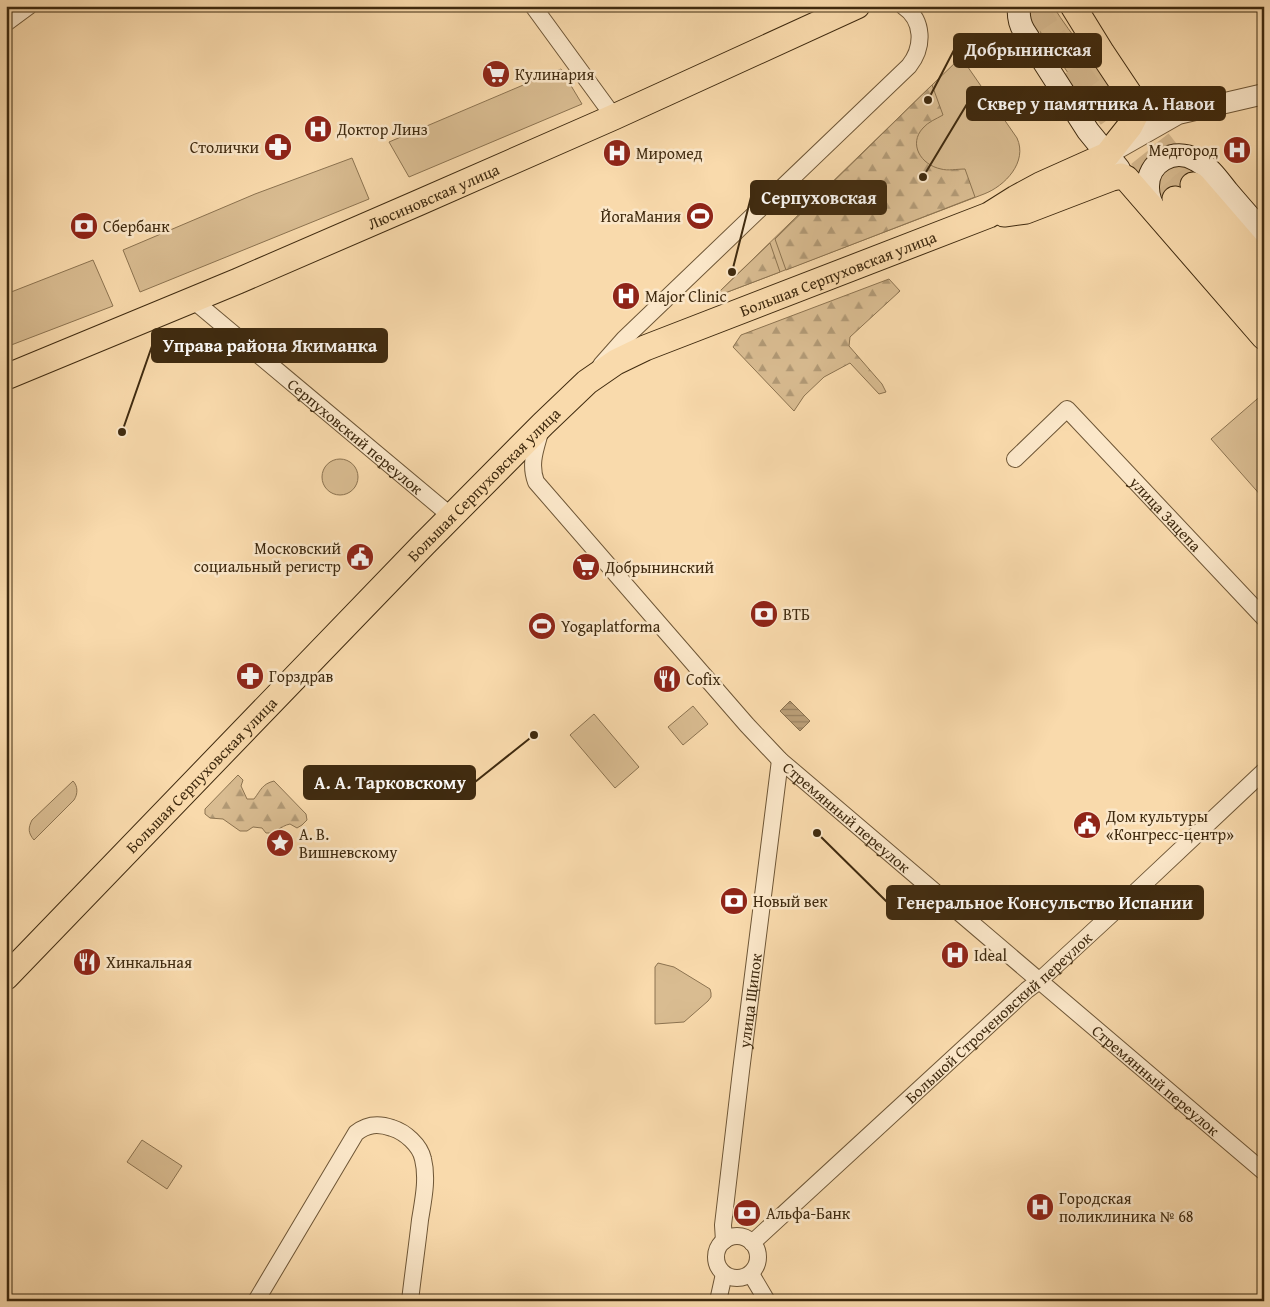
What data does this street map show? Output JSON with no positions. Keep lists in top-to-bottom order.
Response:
{
  "streets": {
    "main road": ["Люсиновская улица", "Большая Серпуховская улица"],
    "street": [
      "Серпуховский переулок",
      "улица Зацепа",
      "Стремянный переулок",
      "улица Щипок",
      "Большой Строченовский переулок"
    ]
  },
  "crossings": [
    ["Люсиновская улица", "Серпуховский переулок"],
    ["Большая Серпуховская улица", "Серпуховский переулок"],
    ["Большая Серпуховская улица", "Стремянный переулок"],
    ["Стремянный переулок", "улица Щипок"],
    ["Стремянный переулок", "Большой Строченовский переулок"],
    ["улица Щипок", "Большой Строченовский переулок"]
  ],
  "places": {
    "supermarket": ["Кулинария", "Добрынинский"],
    "other": [
      "Добрынинская",
      "Сквер у памятника А. Навои",
      "Серпуховская",
      "Управа района Якиманка",
      "А. А. Тарковскому",
      "Генеральное Консульство Испании"
    ],
    "hospital": [
      "Доктор Линз",
      "Медгород",
      "Миромед",
      "Major Clinic",
      "Ideal",
      "Городская поликлиника № 68"
    ],
    "pharmacy": ["Столички", "Горздрав"],
    "sports": ["ЙогаМания", "Yogaplatforma"],
    "bank": [
      "Сбербанк",
      "ВТБ",
      "Новый век",
      "Альфа-Банк"
    ],
    "public building": ["Московский социальный регистр", "Дом культуры «Конгресс-центр»"],
    "restaurant": ["Cofix", "Хинкальная"],
    "place": ["А. В. Вишневскому"]
  }
}
